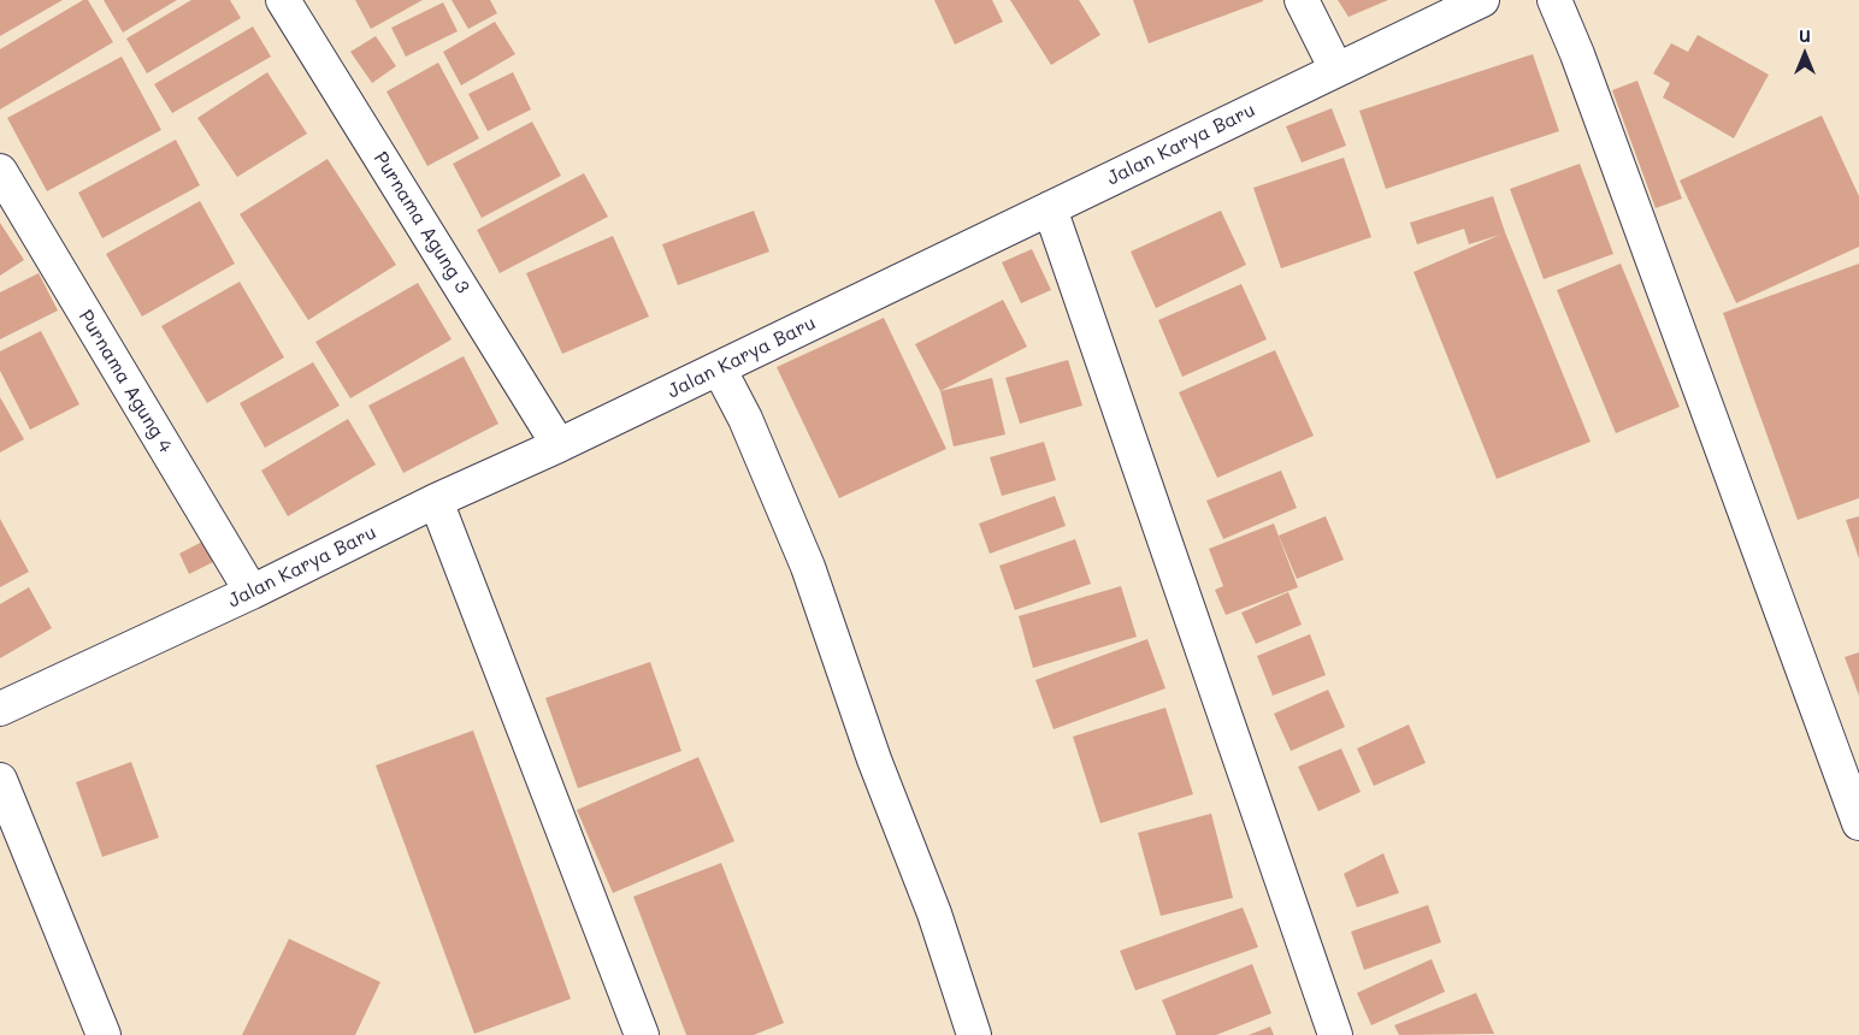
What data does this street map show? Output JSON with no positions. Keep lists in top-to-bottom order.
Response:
{
  "streets": {
    "street": ["Jalan Karya Baru", "Purnama Agung 3", "Purnama Agung 4"]
  },
  "crossings": [
    ["Jalan Karya Baru", "Purnama Agung 3"],
    ["Jalan Karya Baru", "Purnama Agung 4"]
  ],
  "north": "top"
}
